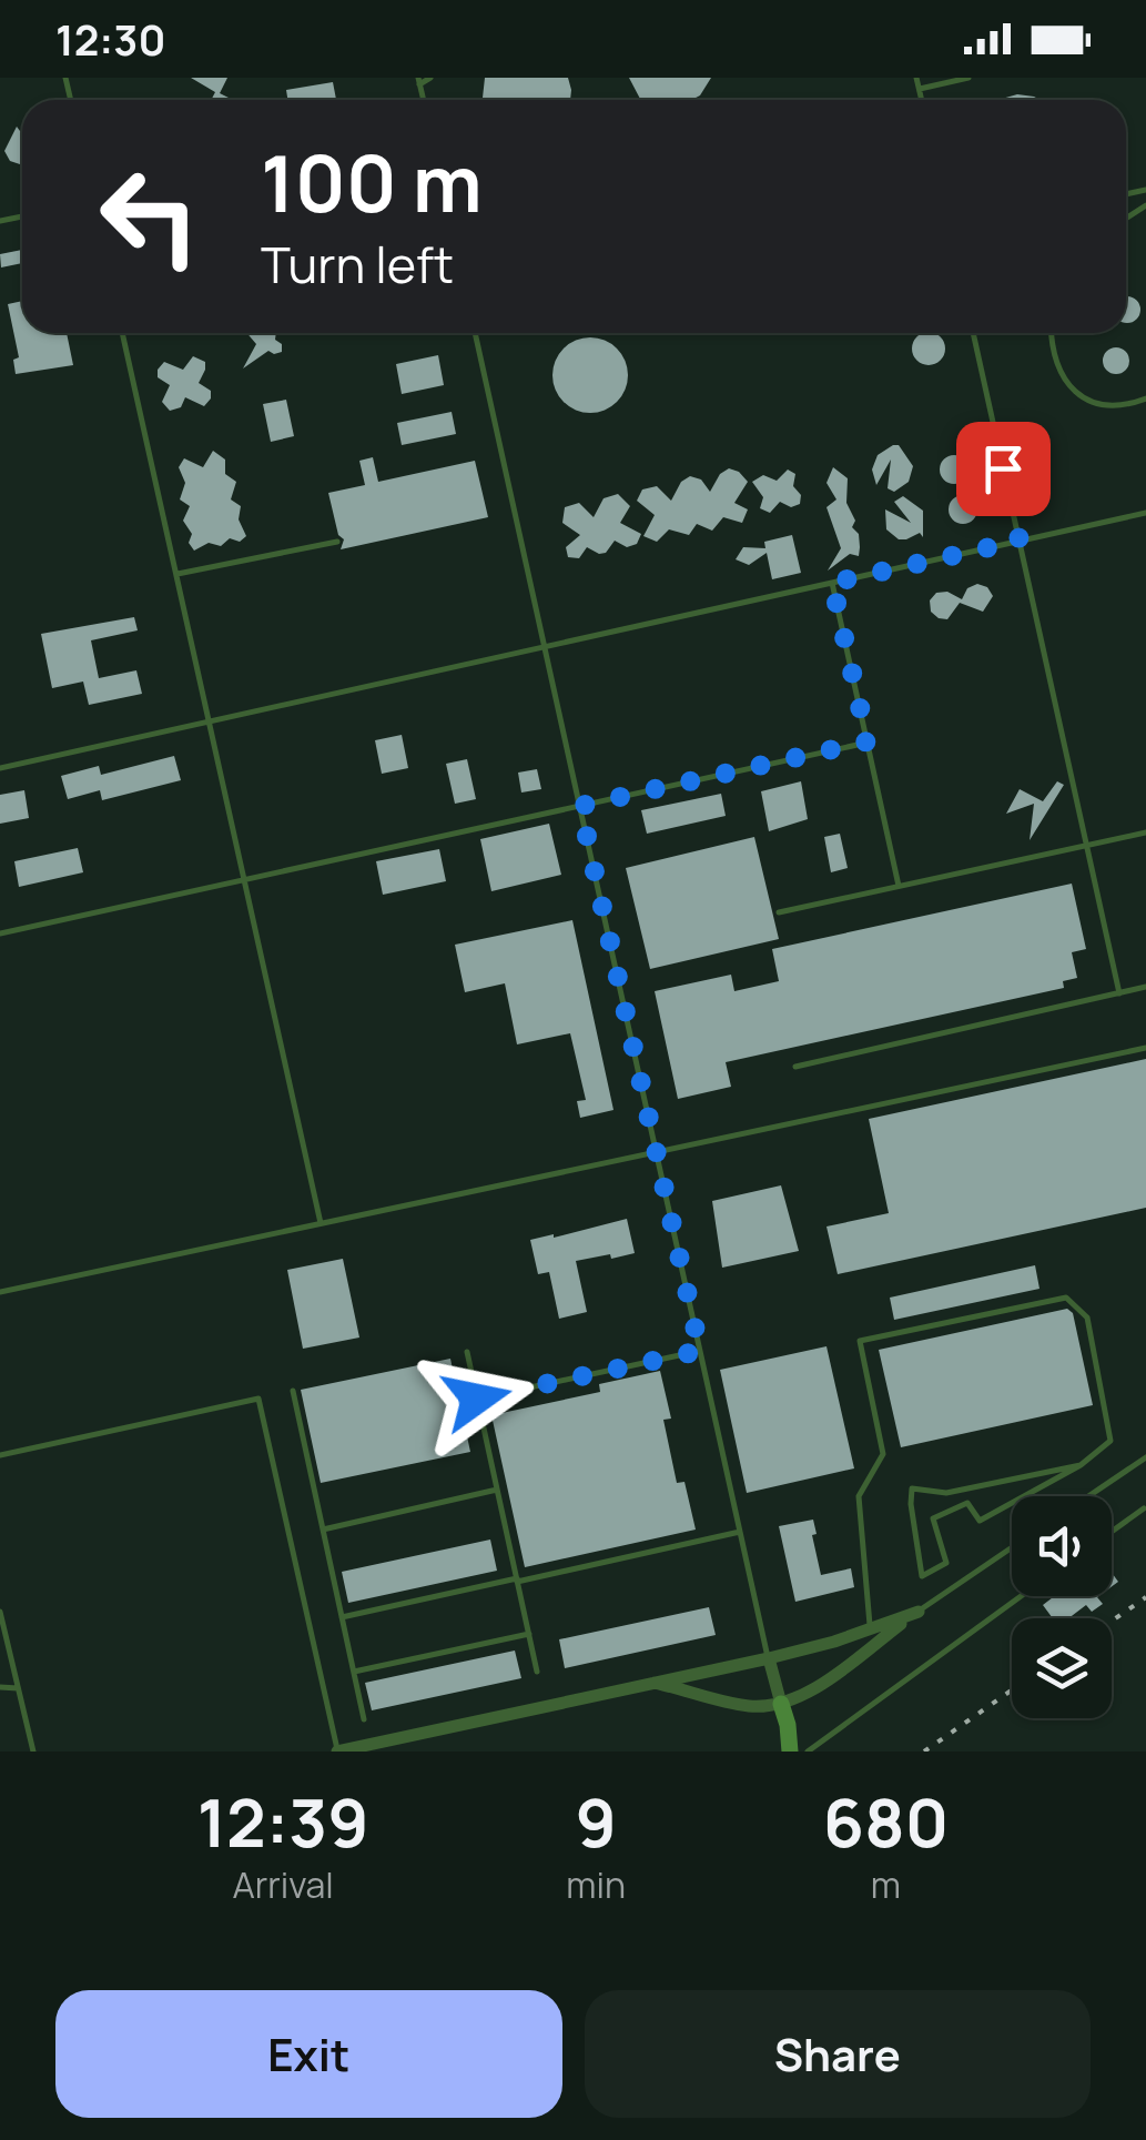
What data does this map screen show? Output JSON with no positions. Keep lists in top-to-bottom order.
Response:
{
  "page": {
    "status": "12:30",
    "turn": ["100 m", "Turn left"],
    "eta": [
      "12:39",
      "Arrival",
      "9",
      "min",
      "680",
      "m"
    ],
    "buttons": ["Exit", "Share"]
  }
}
